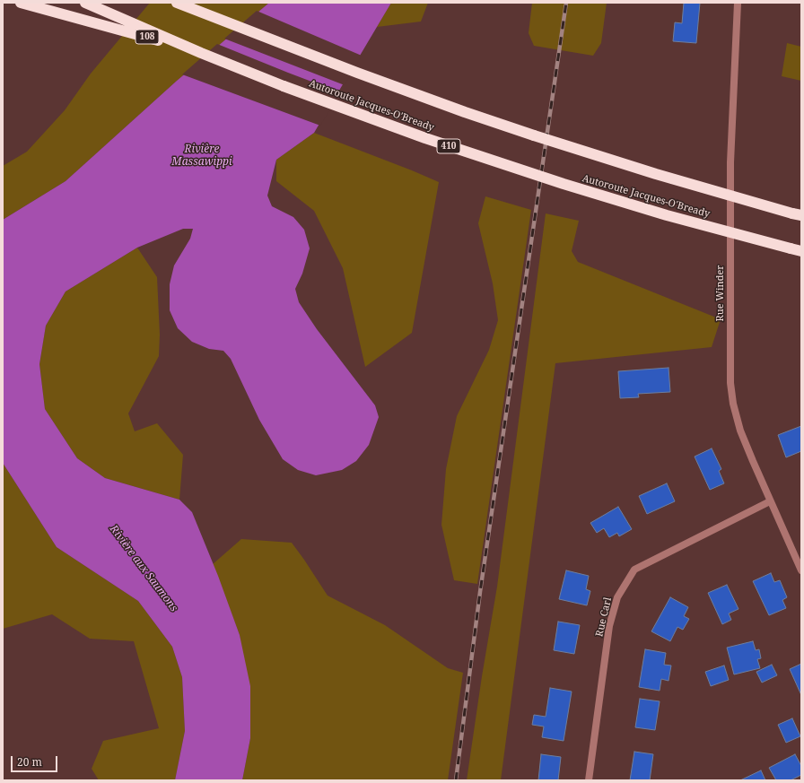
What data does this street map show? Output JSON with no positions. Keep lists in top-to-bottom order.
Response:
{
  "streets": {
    "highway": ["108", "Autoroute Jacques-O'Bready", "410"],
    "street": ["Rue Winder", "Rue Carl"]
  },
  "crossings": [
    ["108", "Autoroute Jacques-O'Bready"],
    ["Rue Winder", "Rue Carl"]
  ],
  "water": ["Rivière Massawippi", "Rivière aux Saumons"],
  "scale_bar": "20 m"
}
